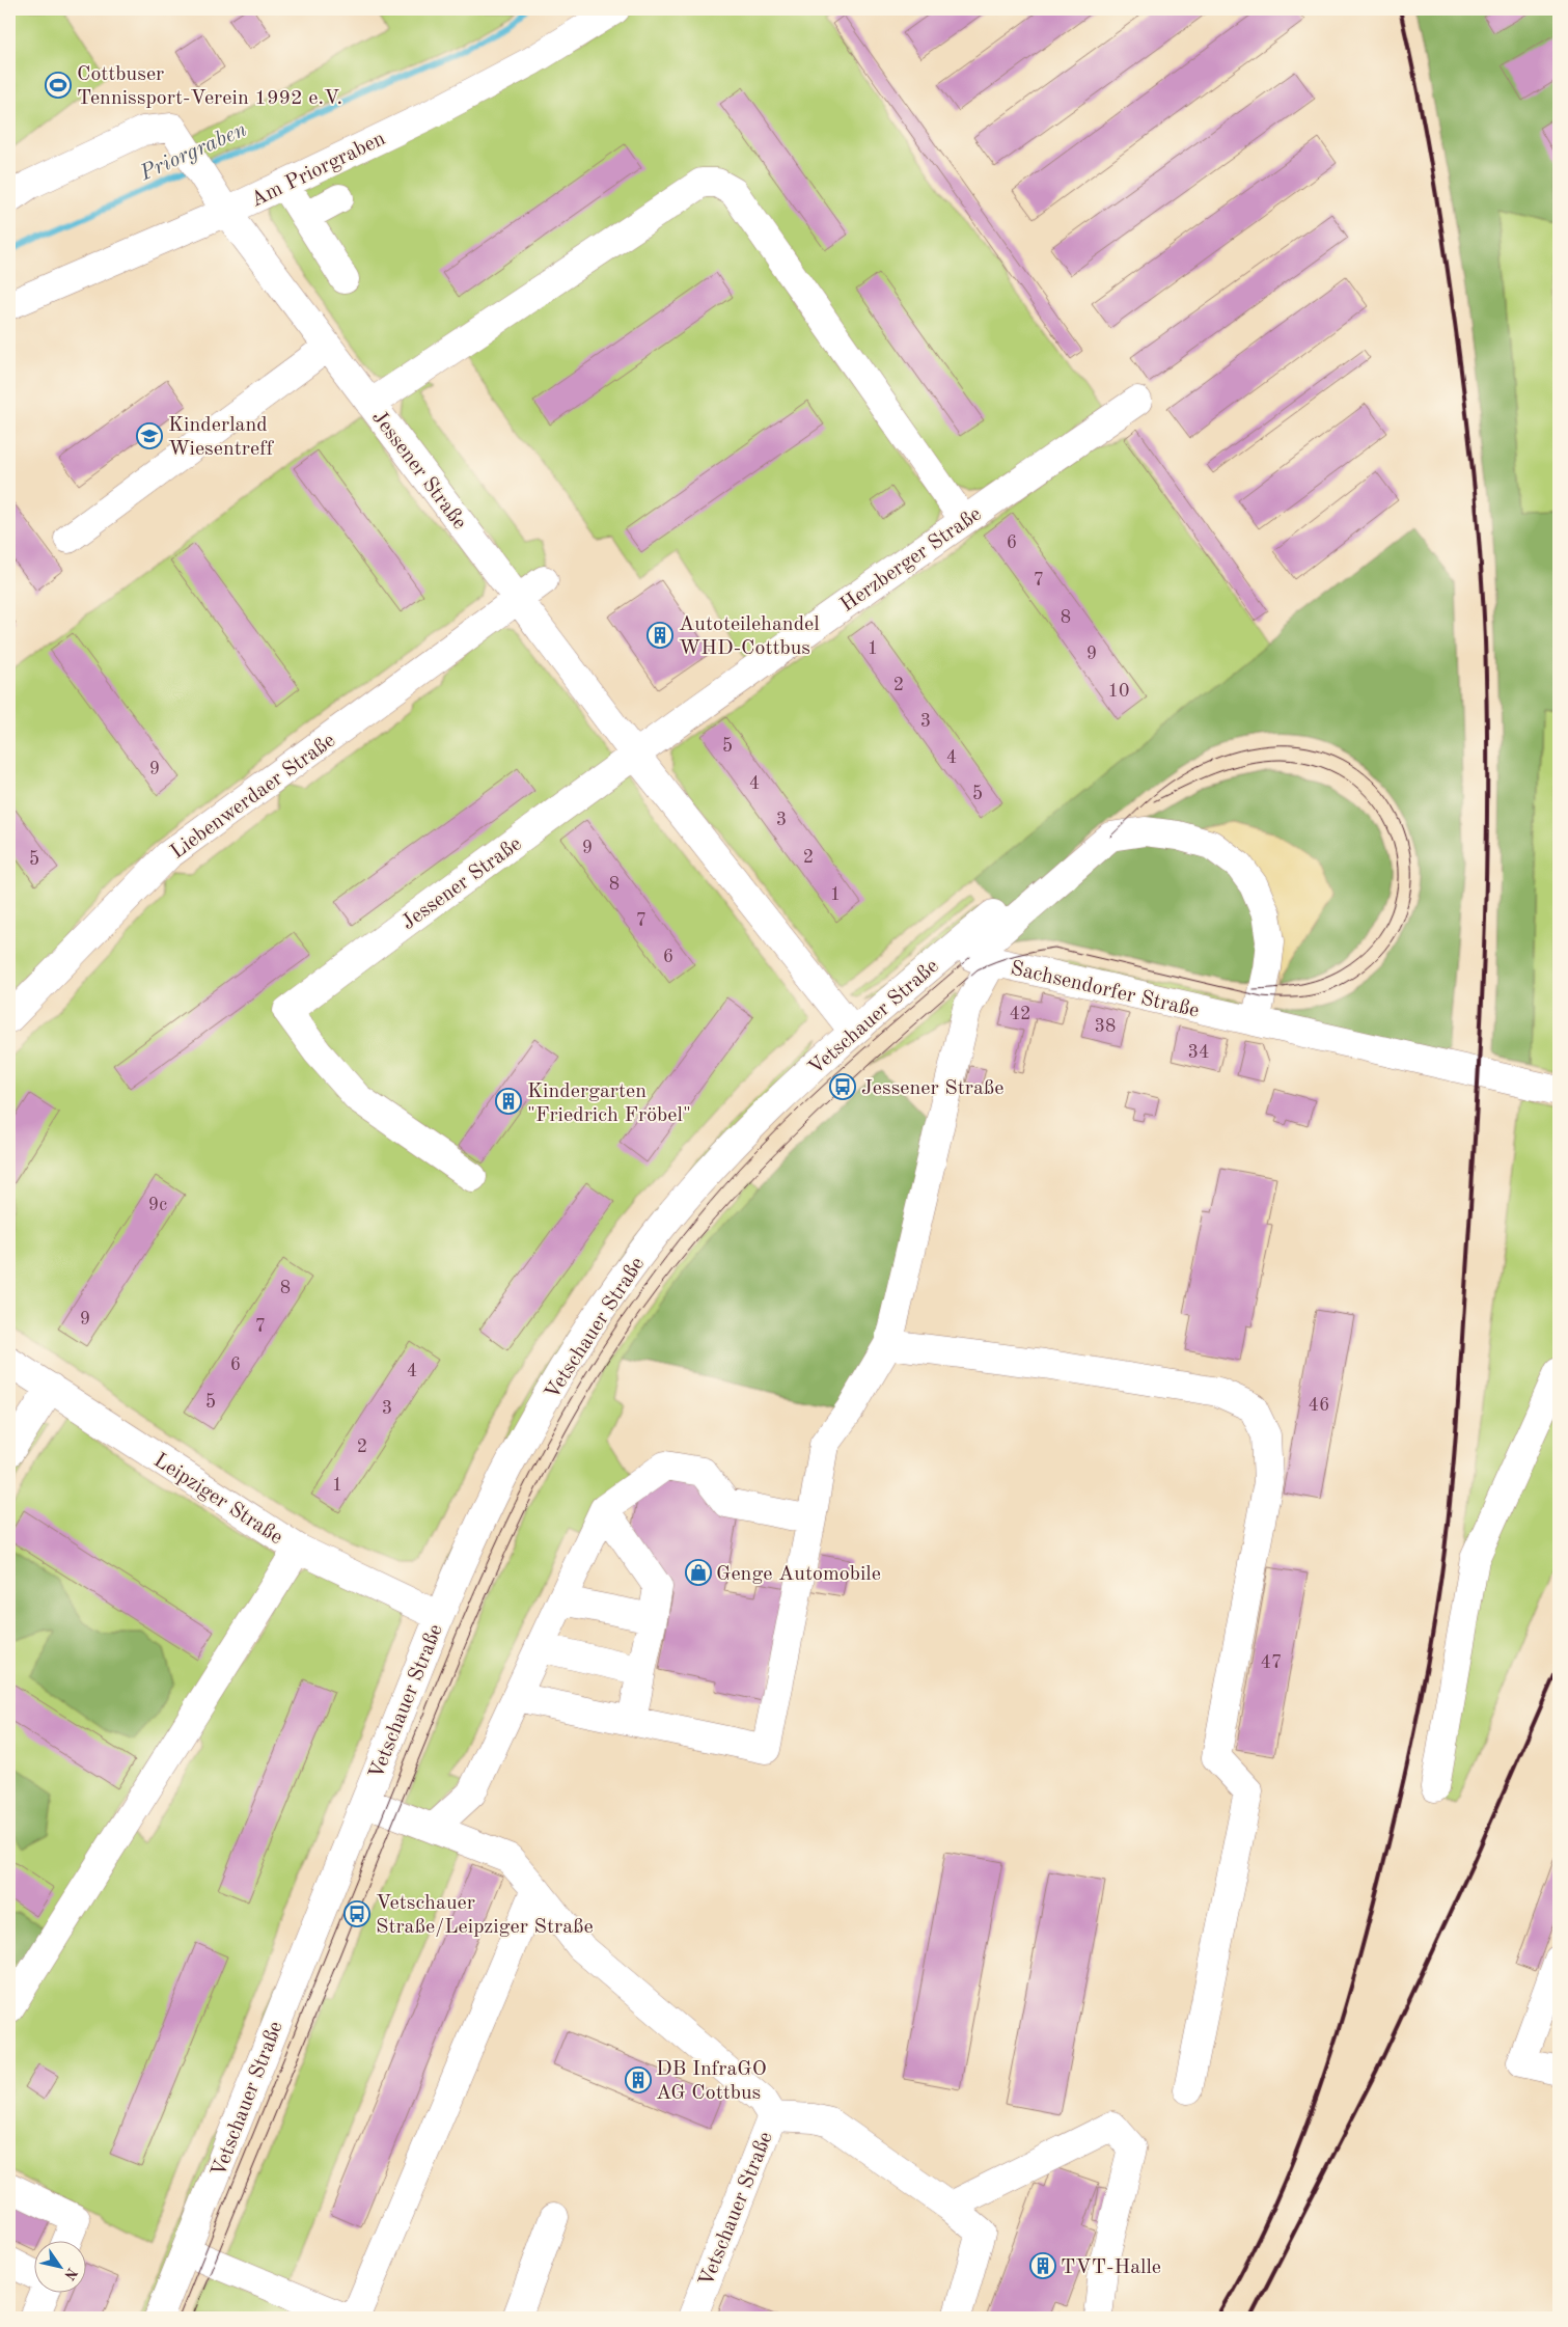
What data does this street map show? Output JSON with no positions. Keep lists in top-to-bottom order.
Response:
{
  "streets": {
    "street": [
      "Am Priorgraben",
      "Jessener Straße",
      "Herzberger Straße",
      "Liebenwerdaer Straße",
      "Sachsendorfer Straße",
      "Vetschauer Straße",
      "Leipziger Straße"
    ]
  },
  "crossings": [
    ["Am Priorgraben", "Jessener Straße"],
    ["Jessener Straße", "Herzberger Straße"],
    ["Jessener Straße", "Liebenwerdaer Straße"],
    ["Jessener Straße", "Vetschauer Straße"],
    ["Sachsendorfer Straße", "Vetschauer Straße"],
    ["Vetschauer Straße", "Leipziger Straße"]
  ],
  "water": ["Priorgraben"],
  "places": {
    "sports": ["Cottbuser Tennissport-Verein 1992 e.V."],
    "school or university": ["Kinderland Wiesentreff"],
    "building": [
      "Autoteilehandel WHD-Cottbus",
      "Kindergarten \"Friedrich Fröbel\"",
      "DB InfraGO AG Cottbus",
      "TVT-Halle"
    ],
    "bus stop": ["Jessener Straße", "Vetschauer Straße/Leipziger Straße"],
    "shop": ["Genge Automobile"]
  },
  "house_numbers": [
    "6",
    "7",
    "8",
    "1",
    "9",
    "2",
    "10",
    "3",
    "5",
    "4",
    "9",
    "4",
    "5",
    "3",
    "9",
    "2",
    "5",
    "8",
    "1",
    "7",
    "6",
    "42",
    "38",
    "34",
    "9c",
    "8",
    "9",
    "7",
    "6",
    "4",
    "5",
    "46",
    "3",
    "2",
    "1",
    "47"
  ],
  "north": "bottom right"
}
